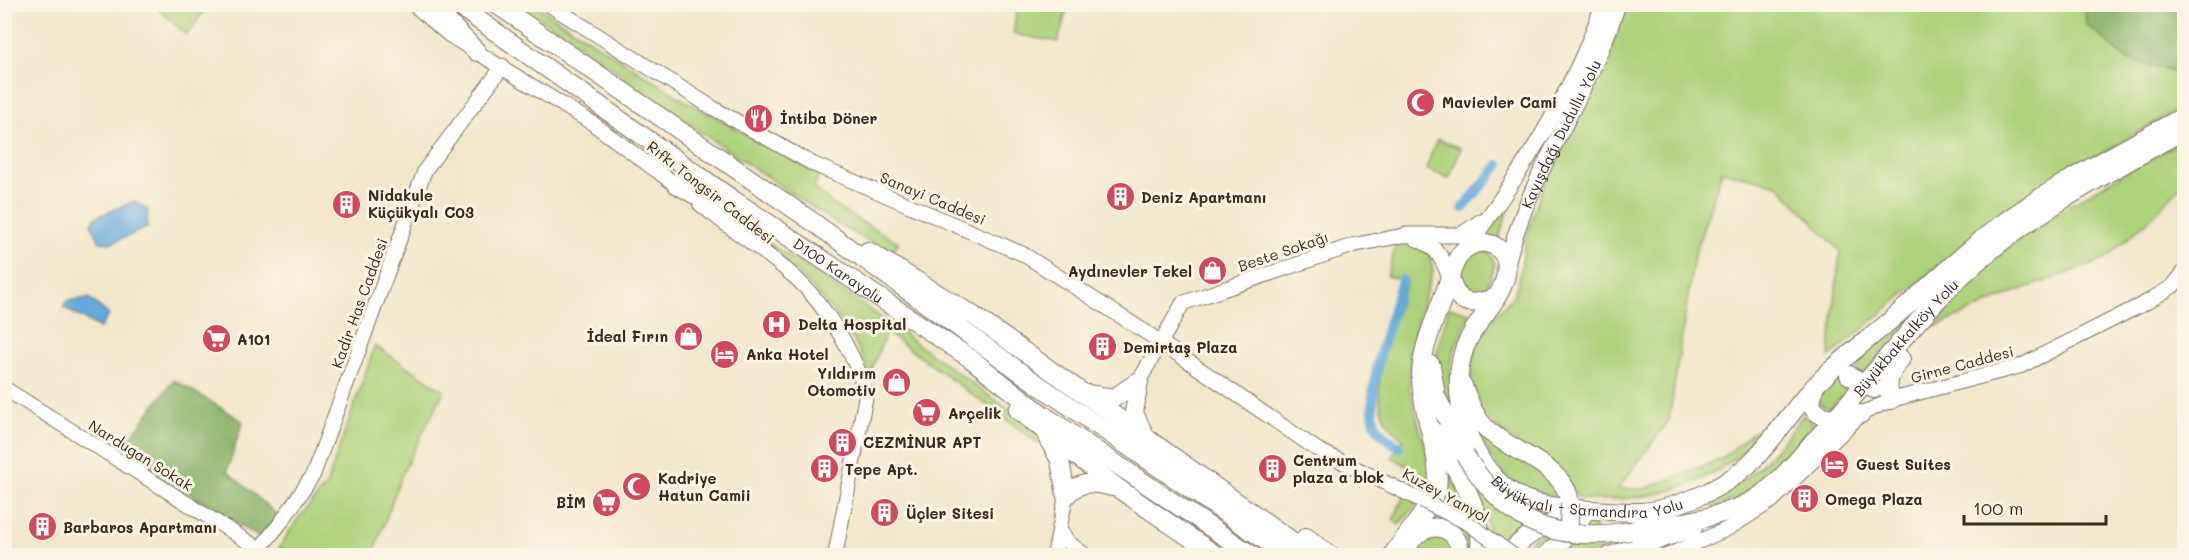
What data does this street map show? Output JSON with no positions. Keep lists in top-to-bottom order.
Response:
{
  "streets": {
    "highway": ["D100 Karayolu", "Büyükbakkalköy Yolu", "Büyükyalı - Samandıra Yolu"],
    "main road": ["Kayışdağı Dudullu Yolu"],
    "street": [
      "Rıfkı Tongsir Caddesi",
      "Sanayi Caddesi",
      "Beste Sokağı",
      "Kadir Has Caddesi",
      "Girne Caddesi",
      "Nardugan Sokak",
      "Kuzey Yanyol"
    ]
  },
  "crossings": [
    ["Kayışdağı Dudullu Yolu", "Büyükyalı - Samandıra Yolu"],
    ["Rıfkı Tongsir Caddesi", "Kadir Has Caddesi"],
    ["Sanayi Caddesi", "Beste Sokağı"],
    ["Sanayi Caddesi", "Kuzey Yanyol"],
    ["Kadir Has Caddesi", "Nardugan Sokak"],
    ["Büyükbakkalköy Yolu", "Büyükyalı - Samandıra Yolu"]
  ],
  "places": {
    "mosque": ["Mavievler Cami", "Kadriye Hatun Camii"],
    "restaurant": ["İntiba Döner"],
    "building": [
      "Deniz Apartmanı",
      "Nidakule Küçükyalı C03",
      "Demirtaş Plaza",
      "CEZMİNUR APT",
      "Tepe Apt.",
      "Centrum plaza a blok",
      "Omega Plaza",
      "Üçler Sitesi",
      "Barbaros Apartmanı"
    ],
    "shop": ["Aydınevler Tekel", "İdeal Fırın", "Yıldırım Otomotiv"],
    "hospital": ["Delta Hospital"],
    "supermarket": ["A101", "Arçelik", "BİM"],
    "hotel": ["Anka Hotel", "Guest Suites"]
  },
  "scale_bar": "100 m"
}
